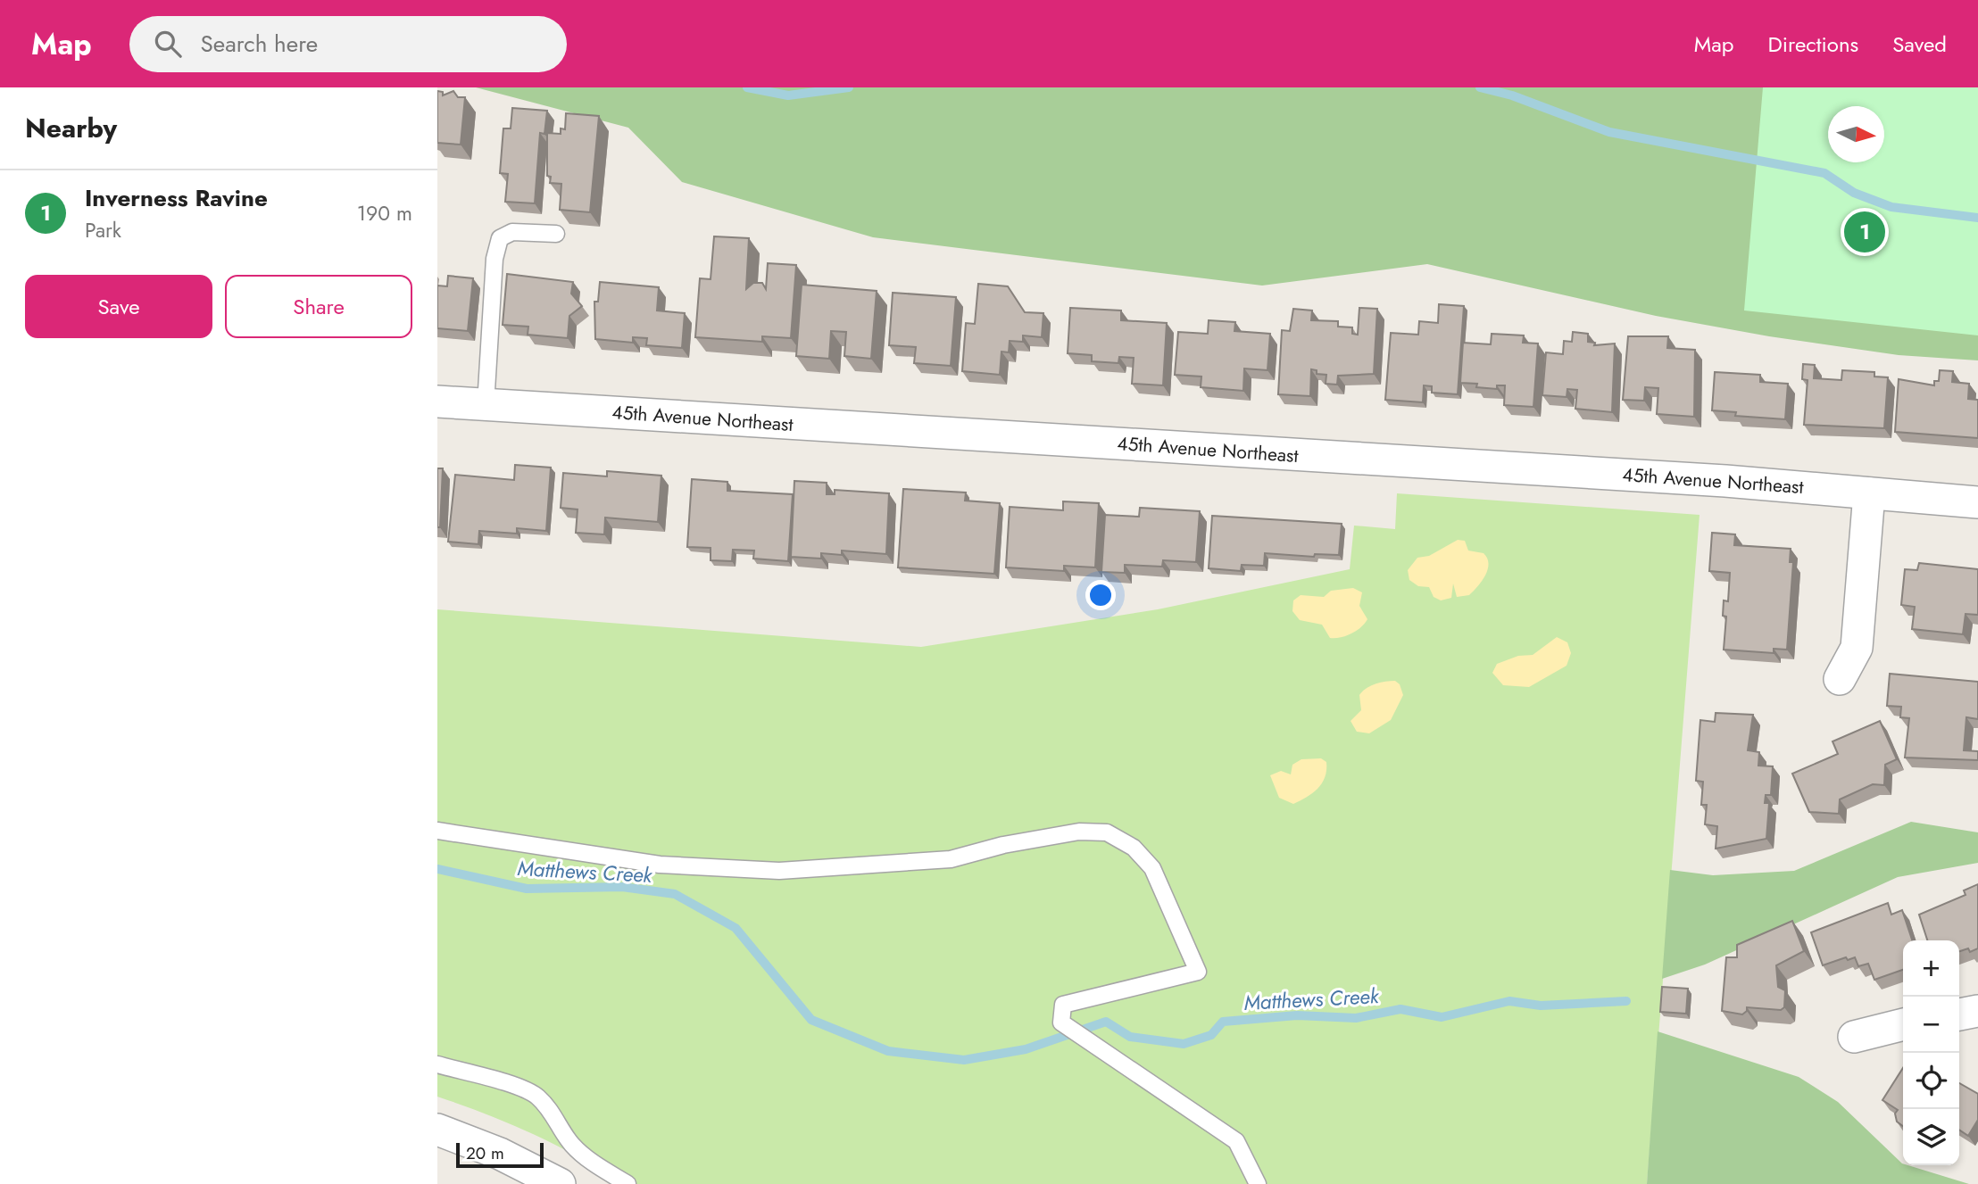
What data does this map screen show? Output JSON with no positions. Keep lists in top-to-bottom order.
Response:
{
  "streets": {
    "street": ["45th Avenue Northeast"]
  },
  "water": ["Matthews Creek"],
  "scale_bar": "20 m",
  "north": "right",
  "page": {
    "header": "Map",
    "search": "Search here",
    "nav": ["Map", "Directions", "Saved"],
    "heading": "Nearby",
    "list": [
      {
        "mark": "1",
        "name": "Inverness Ravine",
        "note": "Park",
        "value": "190 m"
      }
    ],
    "pins": "1",
    "buttons": ["Save", "Share"],
    "map_buttons": ["+", "−"],
    "scale": "20 m"
  }
}
